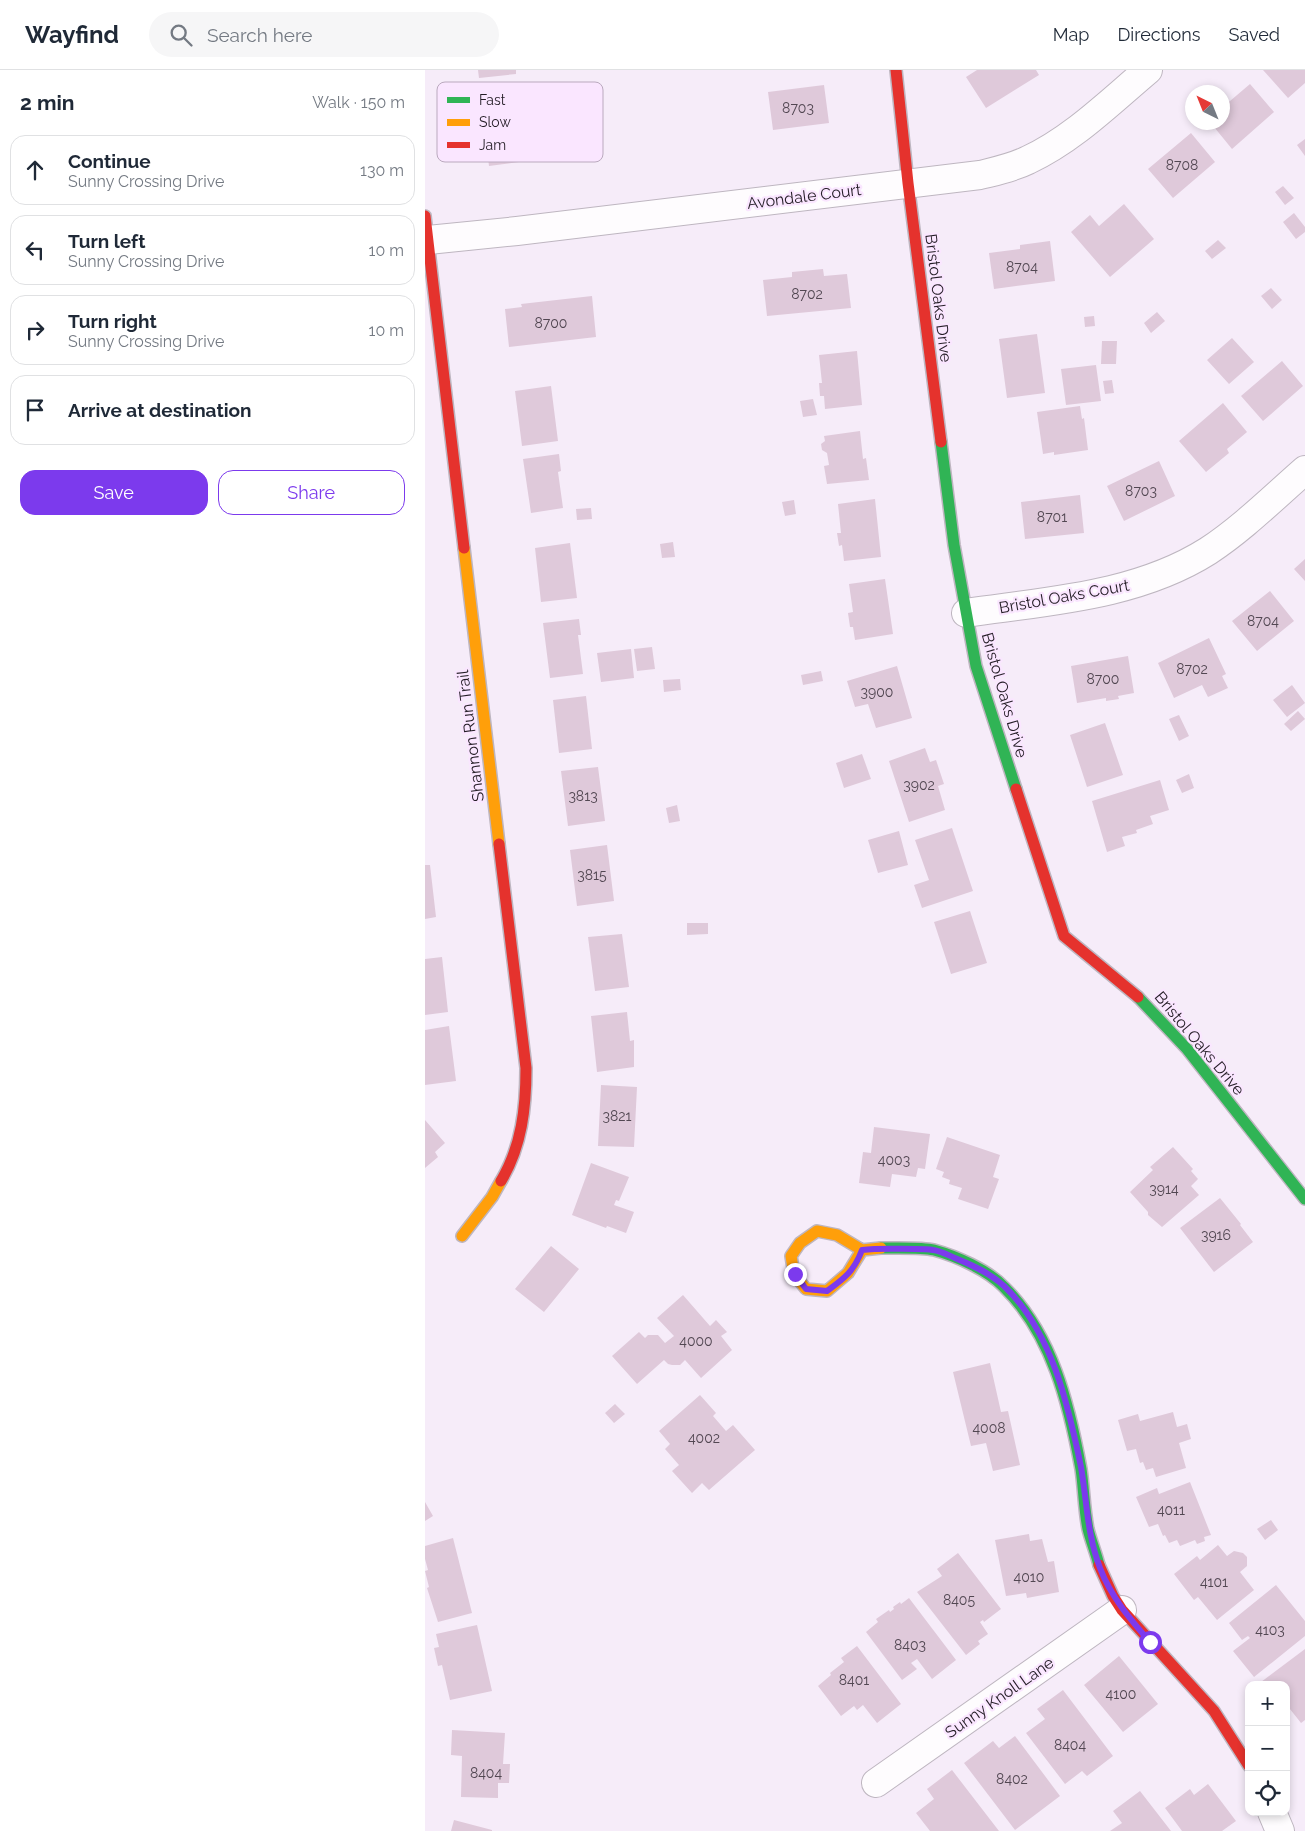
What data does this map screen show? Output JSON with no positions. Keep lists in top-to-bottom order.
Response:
{
  "streets": {
    "street": [
      "Avondale Court",
      "Bristol Oaks Drive",
      "Bristol Oaks Court",
      "Shannon Run Trail",
      "Sunny Knoll Lane"
    ]
  },
  "crossings": [
    ["Avondale Court", "Bristol Oaks Drive"],
    ["Avondale Court", "Shannon Run Trail"],
    ["Bristol Oaks Drive", "Bristol Oaks Court"]
  ],
  "house_numbers": [
    "8703",
    "8708",
    "8704",
    "8702",
    "8700",
    "8703",
    "8701",
    "8704",
    "8702",
    "8700",
    "3900",
    "3902",
    "3813",
    "3815",
    "3821",
    "4003",
    "3914",
    "3916",
    "4000",
    "4008",
    "4002",
    "4011",
    "4010",
    "4101",
    "8405",
    "4103",
    "8403",
    "8401",
    "4100",
    "8404",
    "8404",
    "8402"
  ],
  "legend": ["Fast", "Slow", "Jam"],
  "north": "top left",
  "page": {
    "header": "Wayfind",
    "search": "Search here",
    "nav": ["Map", "Directions", "Saved"],
    "heading": ["2 min", "Walk · 150 m"],
    "list": [
      ["Continue", "Sunny Crossing Drive", "130 m"],
      ["Turn left", "Sunny Crossing Drive", "10 m"],
      ["Turn right", "Sunny Crossing Drive", "10 m"],
      "Arrive at destination"
    ],
    "buttons": ["Save", "Share"],
    "map_buttons": ["+", "−"]
  }
}
